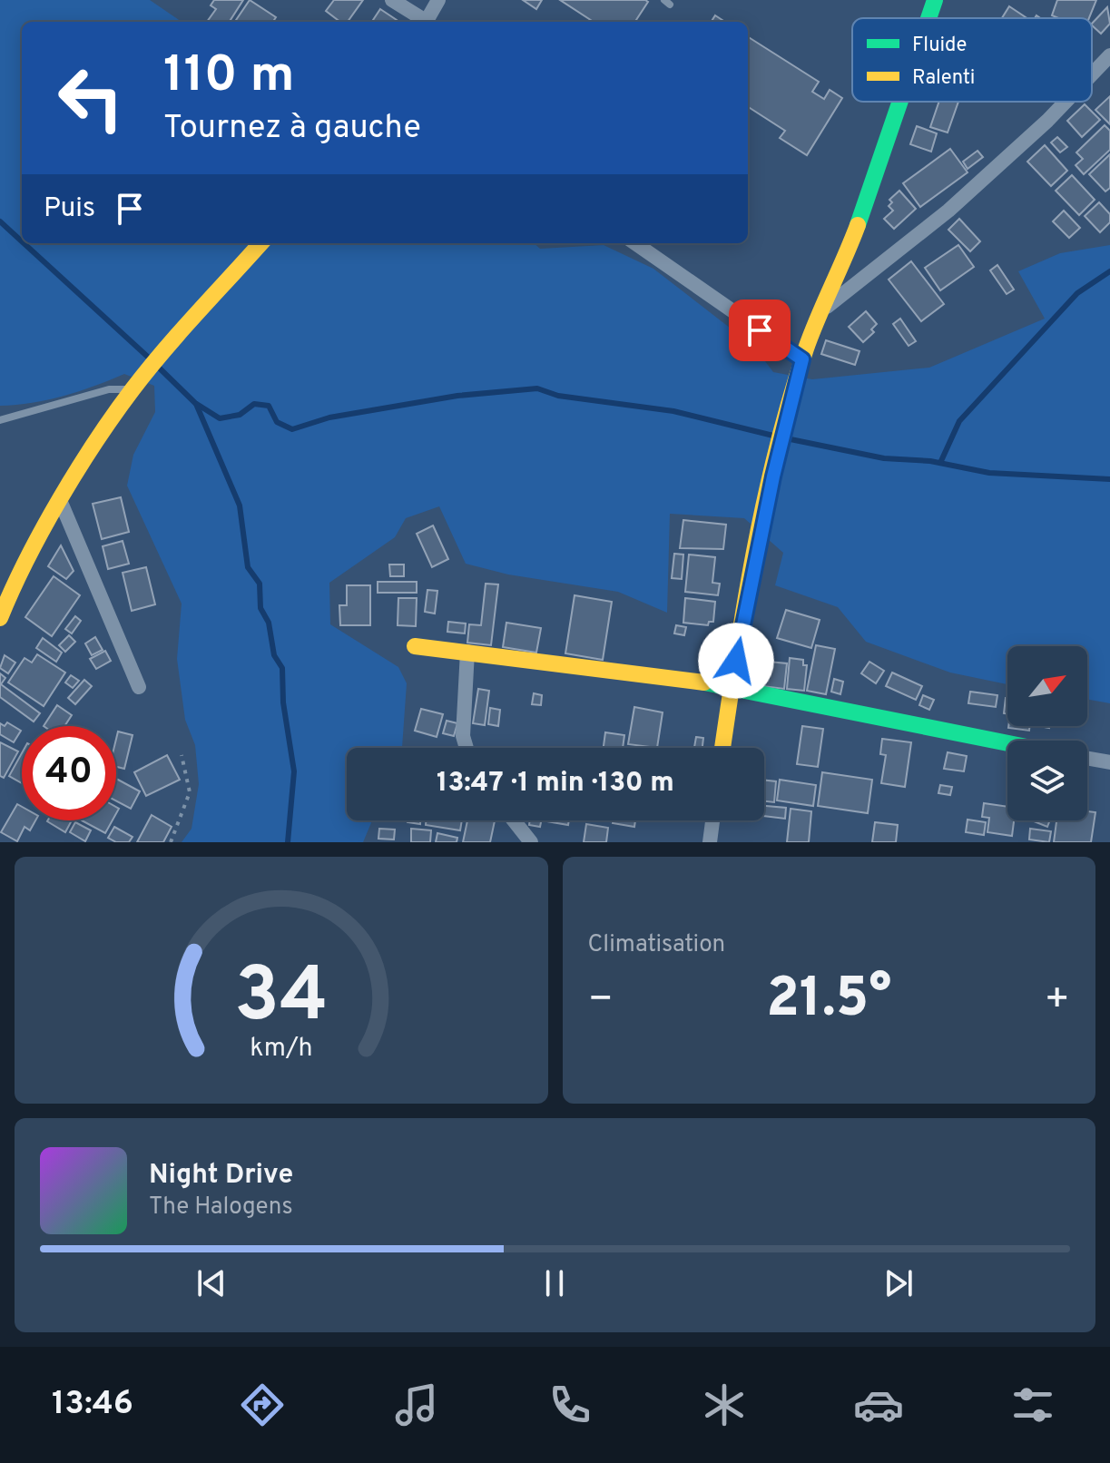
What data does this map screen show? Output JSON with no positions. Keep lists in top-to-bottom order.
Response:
{
  "legend": ["Fluide", "Ralenti"],
  "north": "top right",
  "page": {
    "turn": ["110 m", "Tournez à gauche"],
    "then": "Puis",
    "limit": "40",
    "trip": "13:47 · 1 min · 130 m",
    "tile": "Climatisation",
    "heat": ["−", "21.5°", "+"],
    "song": ["Night Drive", "The Halogens"],
    "tabs": "13:46",
    "gauge": ["34", "km/h"]
  }
}
